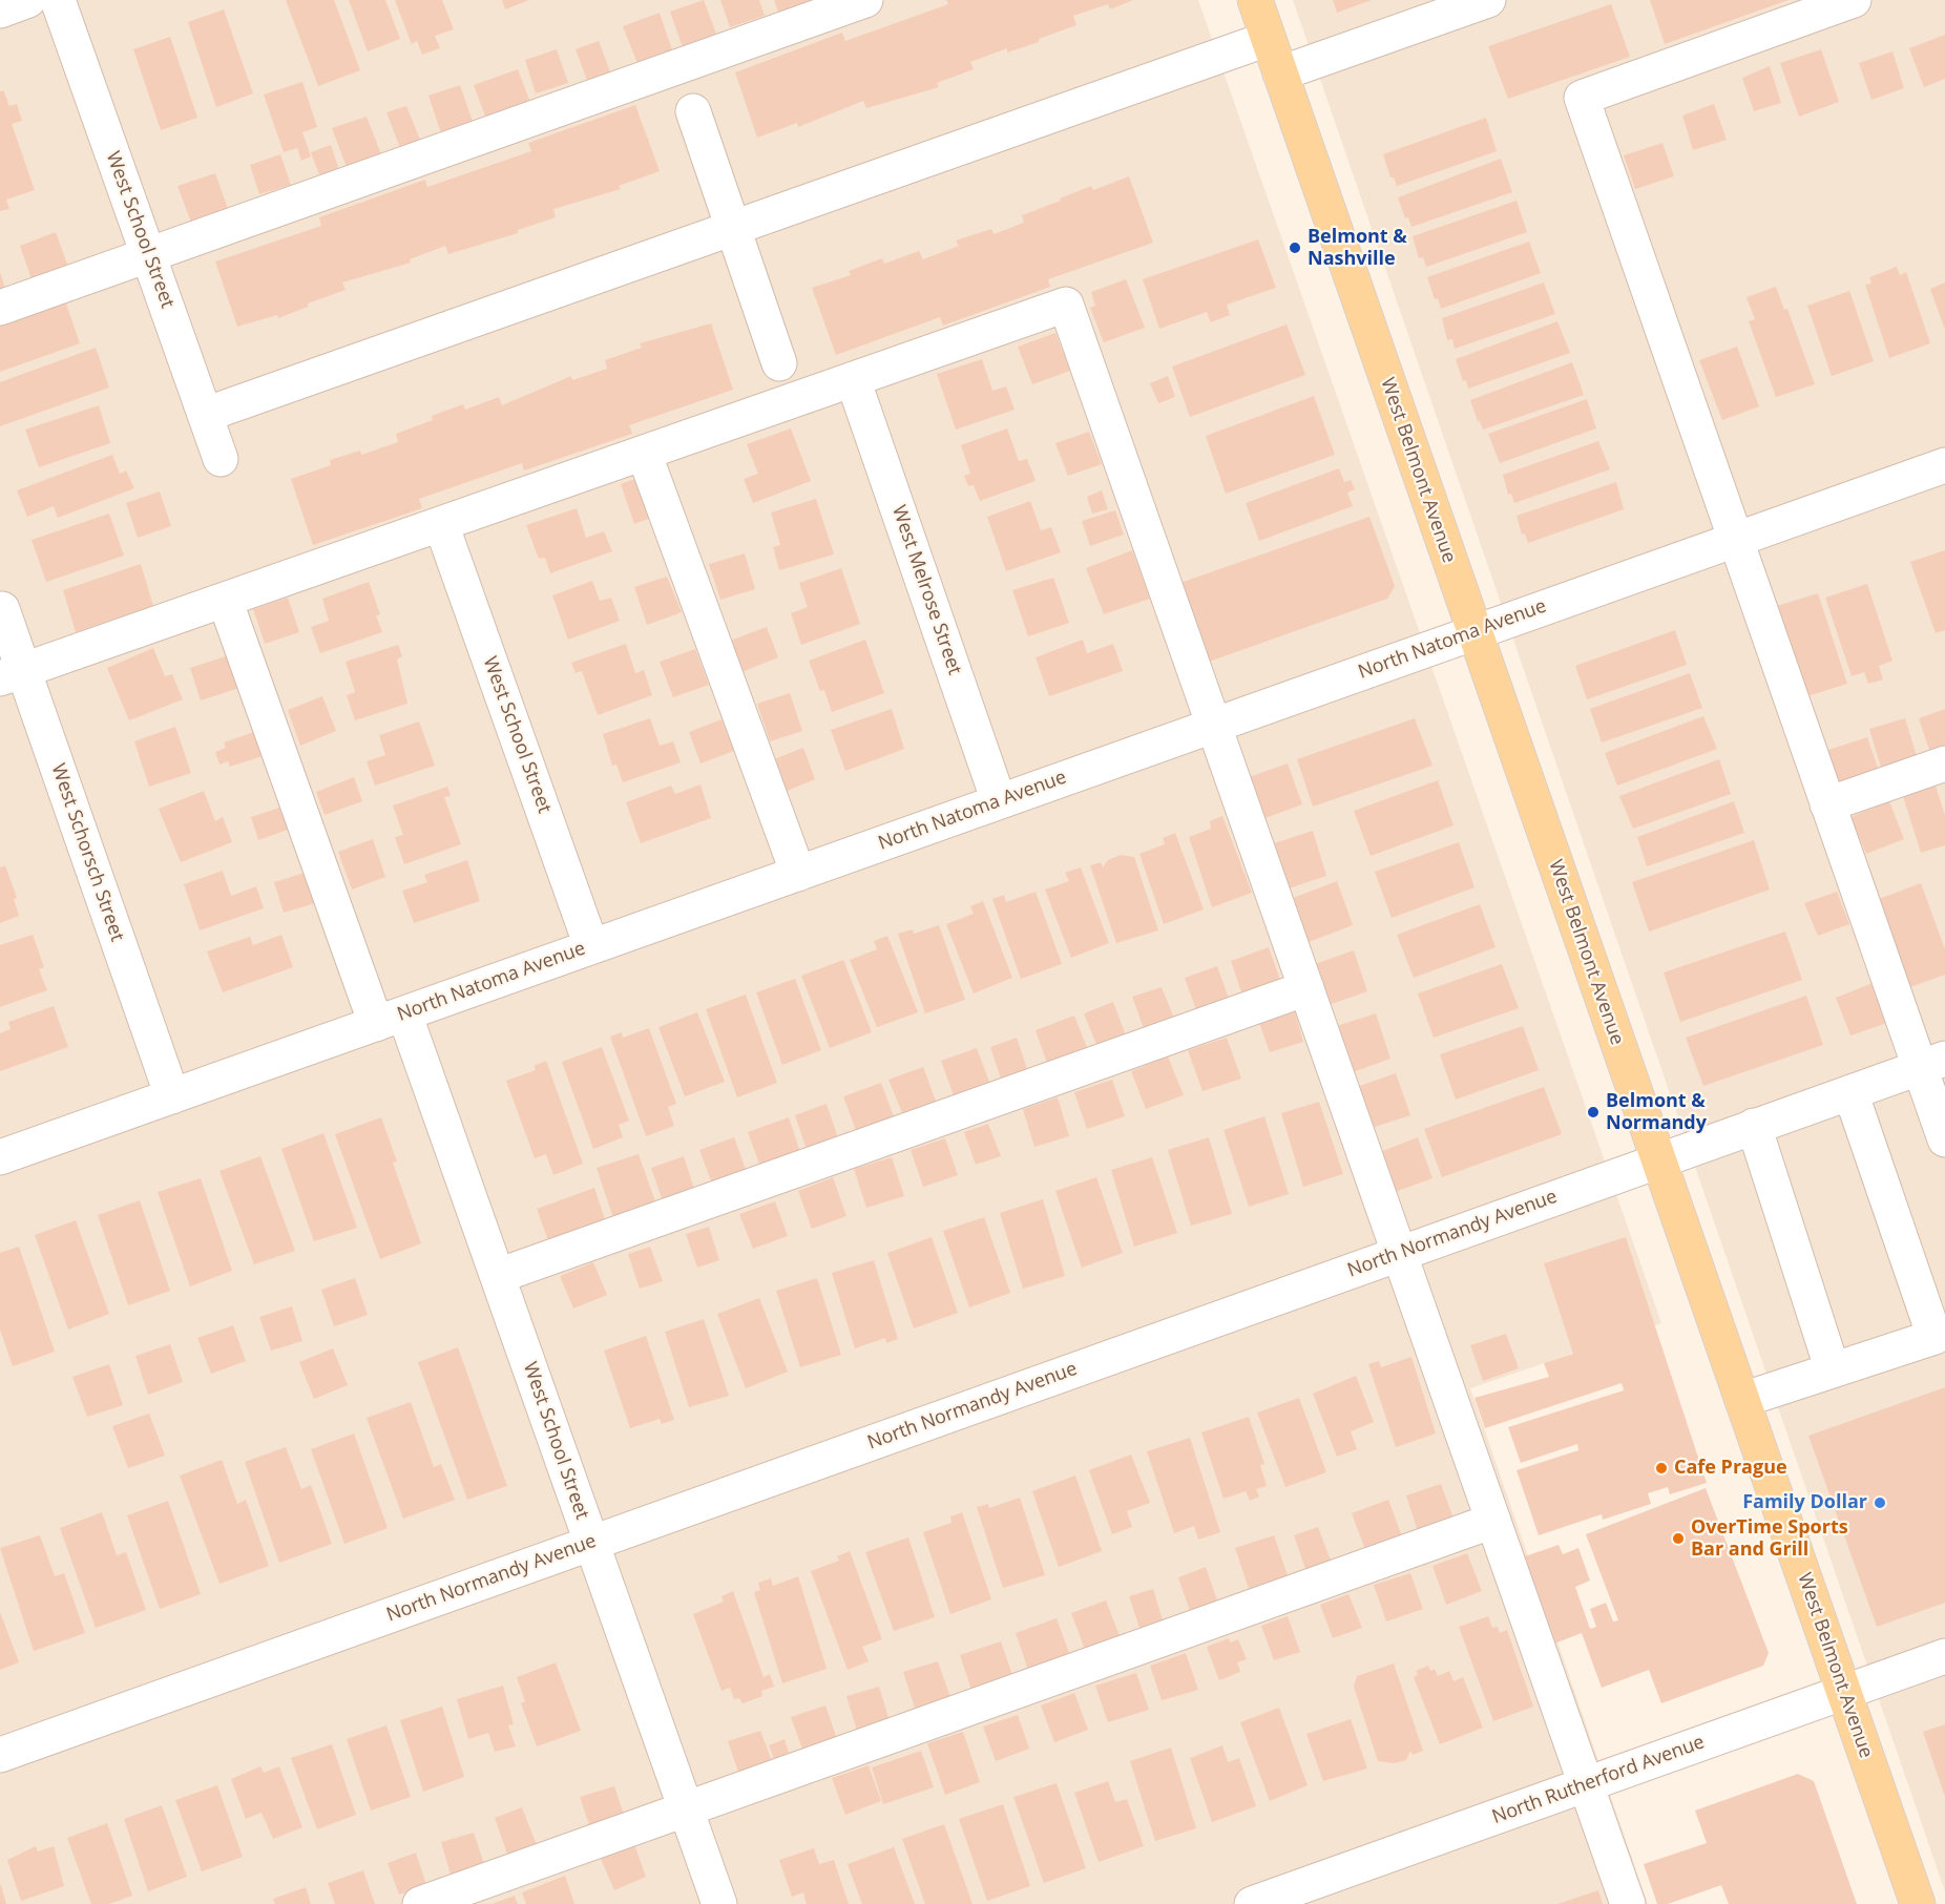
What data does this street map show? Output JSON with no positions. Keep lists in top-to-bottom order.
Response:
{
  "streets": {
    "main road": ["West Belmont Avenue"],
    "street": [
      "West School Street",
      "West Melrose Street",
      "North Natoma Avenue",
      "West Schorsch Street",
      "North Normandy Avenue",
      "North Rutherford Avenue"
    ]
  },
  "crossings": [
    ["West School Street", "North Natoma Avenue"],
    ["West School Street", "North Normandy Avenue"],
    ["West Belmont Avenue", "North Natoma Avenue"],
    ["West Belmont Avenue", "North Normandy Avenue"],
    ["West Belmont Avenue", "North Rutherford Avenue"],
    ["West Melrose Street", "North Natoma Avenue"],
    ["North Natoma Avenue", "West Schorsch Street"]
  ],
  "places": [
    "Belmont & Nashville",
    "Belmont & Normandy",
    "Cafe Prague",
    "Family Dollar",
    "OverTime Sports Bar and Grill"
  ]
}
